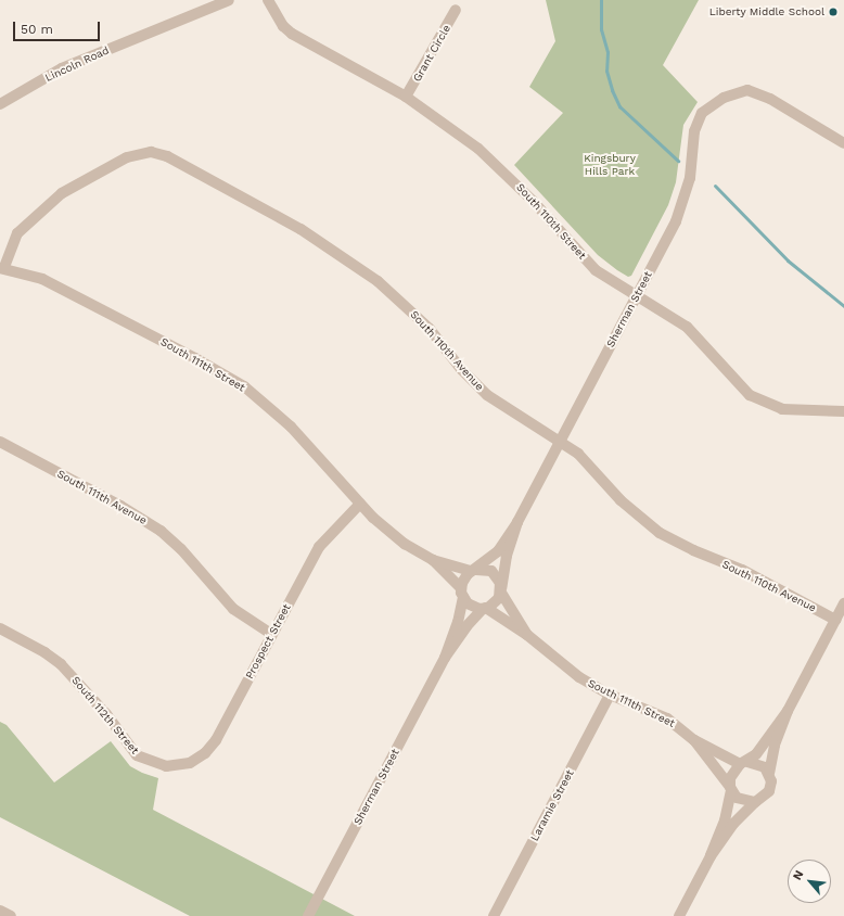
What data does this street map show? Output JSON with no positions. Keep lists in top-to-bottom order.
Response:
{
  "streets": {
    "street": [
      "Grant Circle",
      "Lincoln Road",
      "South 110th Street",
      "Sherman Street",
      "South 110th Avenue",
      "South 111th Street",
      "South 111th Avenue",
      "Prospect Street",
      "South 112th Street",
      "Laramie Street"
    ]
  },
  "crossings": [
    ["Grant Circle", "South 110th Street"],
    ["South 110th Street", "Sherman Street"],
    ["Sherman Street", "South 110th Avenue"],
    ["Sherman Street", "South 111th Street"],
    ["South 110th Avenue", "South 111th Street"],
    ["South 111th Street", "Prospect Street"],
    ["South 111th Street", "Laramie Street"],
    ["South 111th Avenue", "Prospect Street"],
    ["Prospect Street", "South 112th Street"]
  ],
  "parks": ["Kingsbury Hills Park"],
  "places": ["Liberty Middle School"],
  "scale_bar": "50 m",
  "north": "top left"
}
